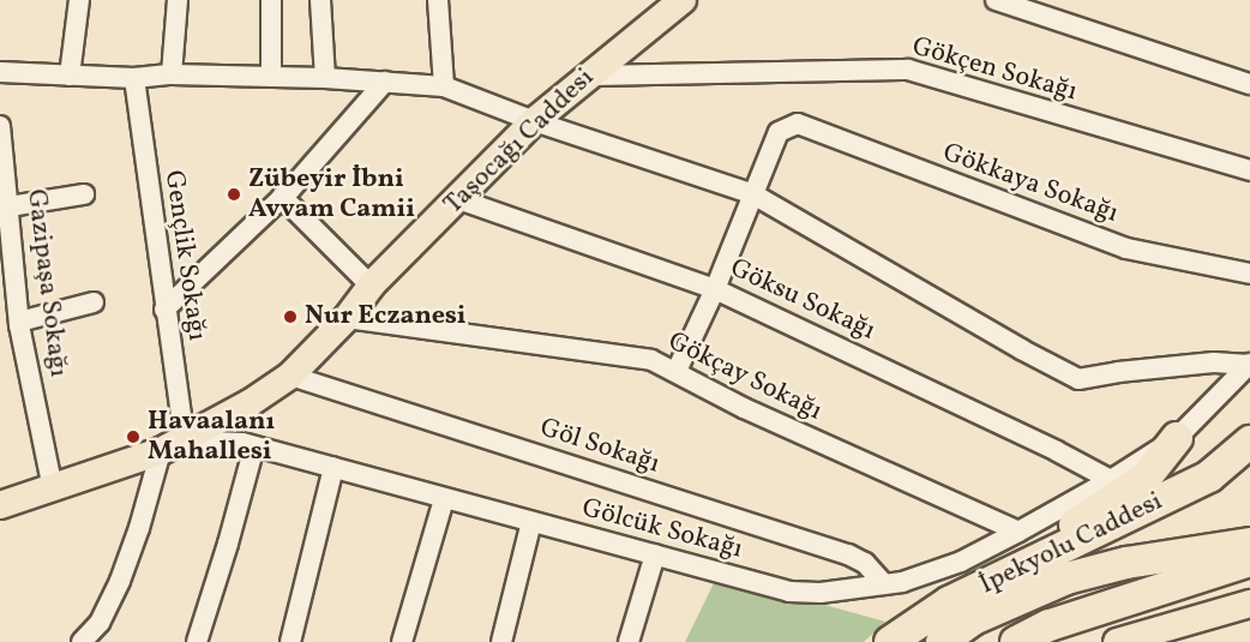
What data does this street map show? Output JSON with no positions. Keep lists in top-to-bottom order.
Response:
{
  "streets": {
    "highway": ["İpekyolu Caddesi"],
    "main road": ["Taşocağı Caddesi"],
    "street": [
      "Gökçen Sokağı",
      "Gökkaya Sokağı",
      "Gençlik Sokağı",
      "Gazipaşa Sokağı",
      "Göksu Sokağı",
      "Gökçay Sokağı",
      "Göl Sokağı",
      "Gölcük Sokağı"
    ]
  },
  "crossings": [
    ["Gökçen Sokağı", "Taşocağı Caddesi"],
    ["Taşocağı Caddesi", "Gençlik Sokağı"],
    ["Taşocağı Caddesi", "Gazipaşa Sokağı"],
    ["Taşocağı Caddesi", "Göksu Sokağı"],
    ["Taşocağı Caddesi", "Gökçay Sokağı"],
    ["Taşocağı Caddesi", "Göl Sokağı"],
    ["Taşocağı Caddesi", "Gölcük Sokağı"],
    ["Gençlik Sokağı", "Gölcük Sokağı"],
    ["Göksu Sokağı", "Gölcük Sokağı"],
    ["Gökçay Sokağı", "Gölcük Sokağı"],
    ["Göl Sokağı", "Gölcük Sokağı"]
  ],
  "places": ["Zübeyir İbni Avvam Camii", "Nur Eczanesi", "Havaalanı Mahallesi"]
}
